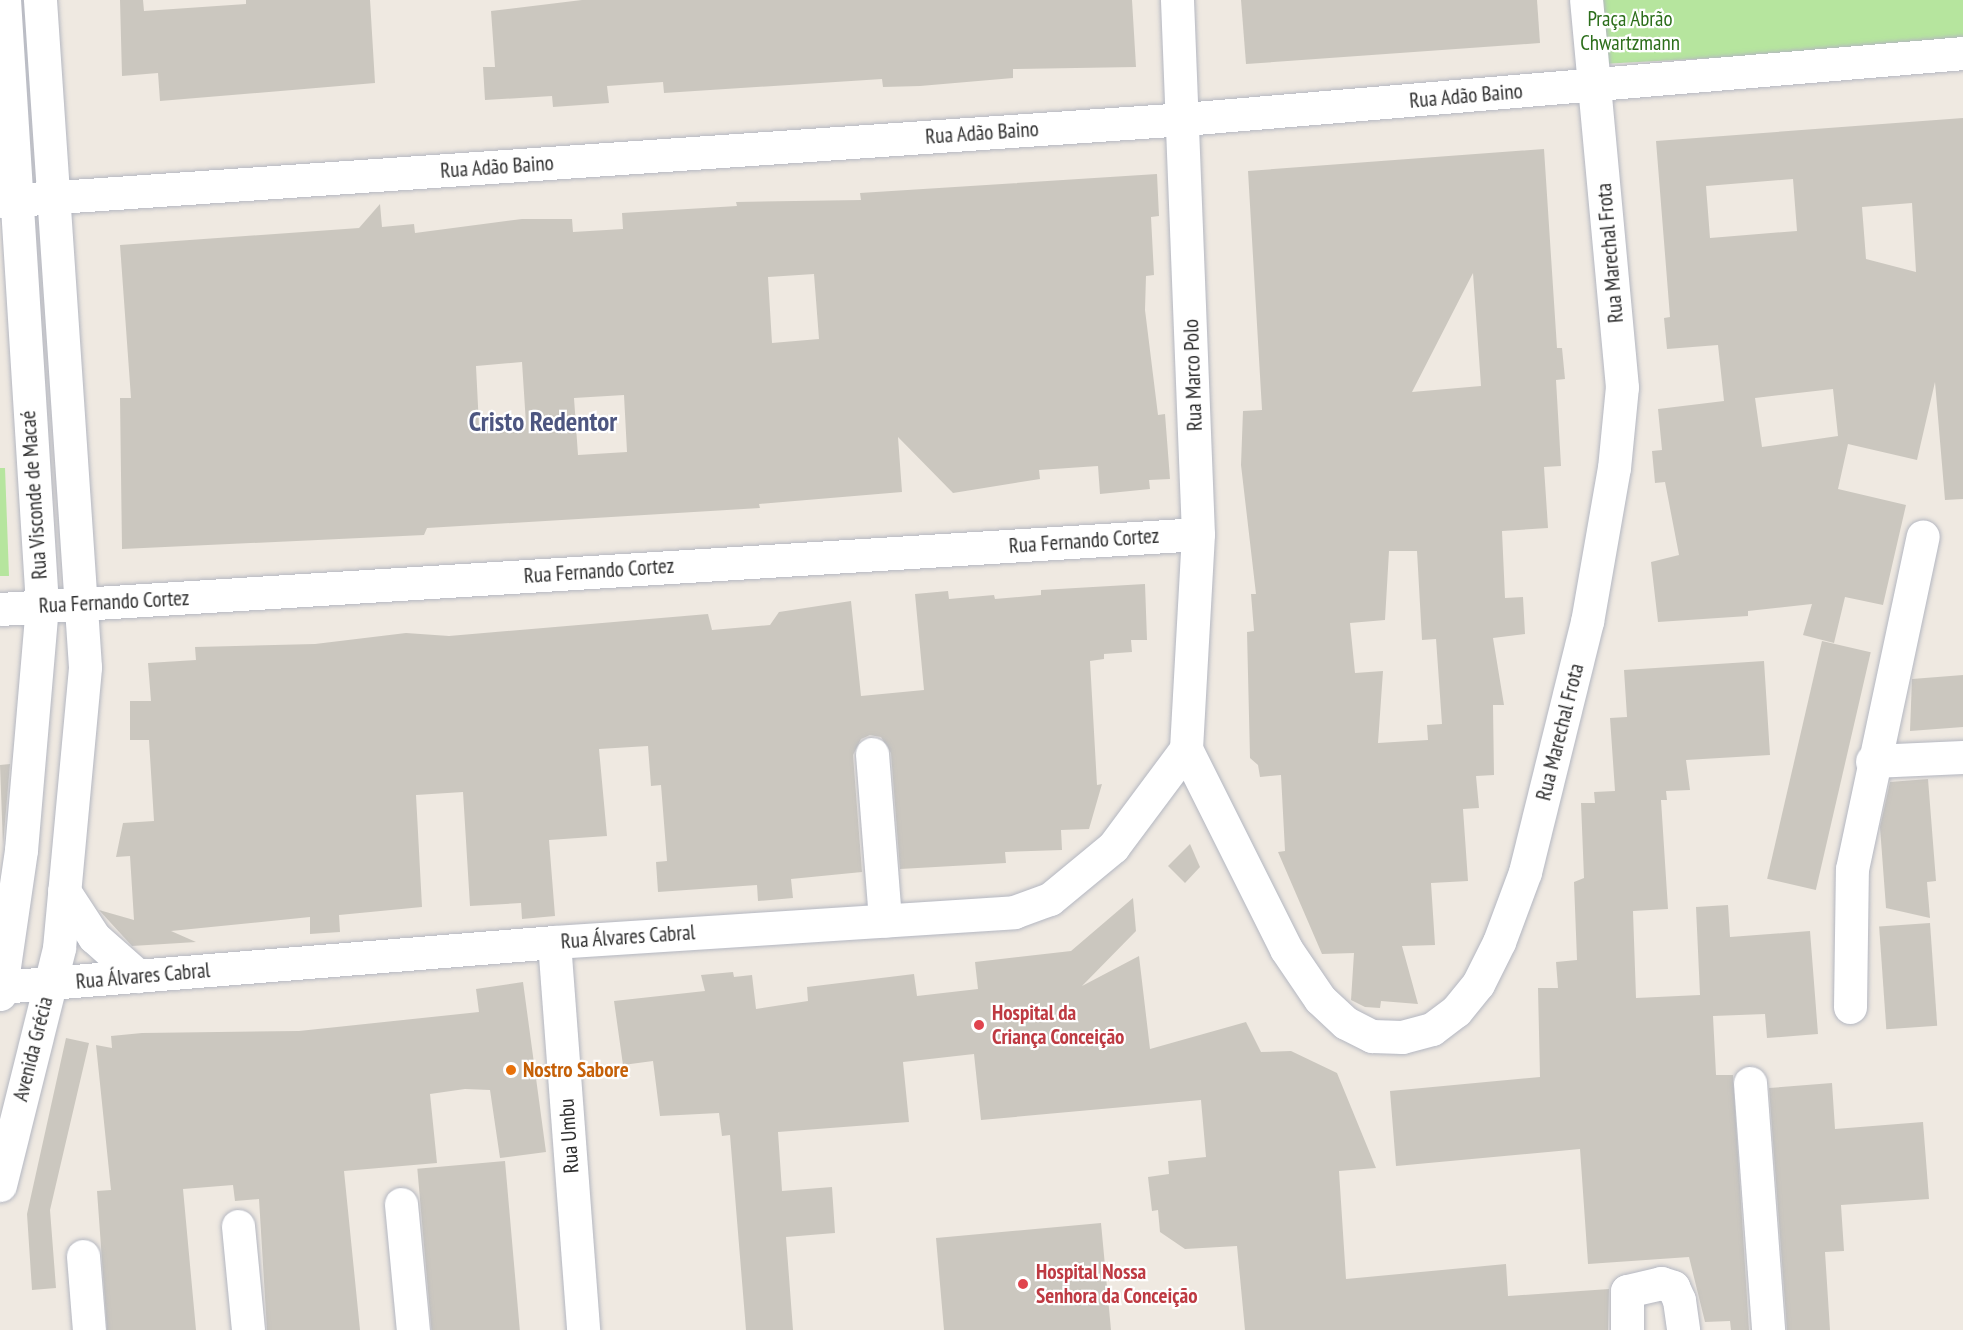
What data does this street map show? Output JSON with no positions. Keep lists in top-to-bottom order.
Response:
{
  "streets": {
    "street": [
      "Rua Adão Baino",
      "Rua Marechal Frota",
      "Rua Marco Polo",
      "Rua Visconde de Macaé",
      "Rua Fernando Cortez",
      "Rua Álvares Cabral",
      "Avenida Grécia",
      "Rua Umbu"
    ]
  },
  "crossings": [
    ["Rua Adão Baino", "Rua Marechal Frota"],
    ["Rua Adão Baino", "Rua Marco Polo"],
    ["Rua Adão Baino", "Rua Visconde de Macaé"],
    ["Rua Marechal Frota", "Rua Marco Polo"],
    ["Rua Marechal Frota", "Rua Álvares Cabral"],
    ["Rua Marco Polo", "Rua Fernando Cortez"],
    ["Rua Marco Polo", "Rua Álvares Cabral"],
    ["Rua Visconde de Macaé", "Rua Fernando Cortez"],
    ["Rua Visconde de Macaé", "Rua Álvares Cabral"],
    ["Rua Visconde de Macaé", "Avenida Grécia"],
    ["Rua Álvares Cabral", "Avenida Grécia"],
    ["Rua Álvares Cabral", "Rua Umbu"]
  ],
  "districts": ["Cristo Redentor"],
  "parks": ["Praça Abrão Chwartzmann"],
  "places": ["Hospital da Criança Conceição", "Nostro Sabore", "Hospital Nossa Senhora da Conceição"]
}
